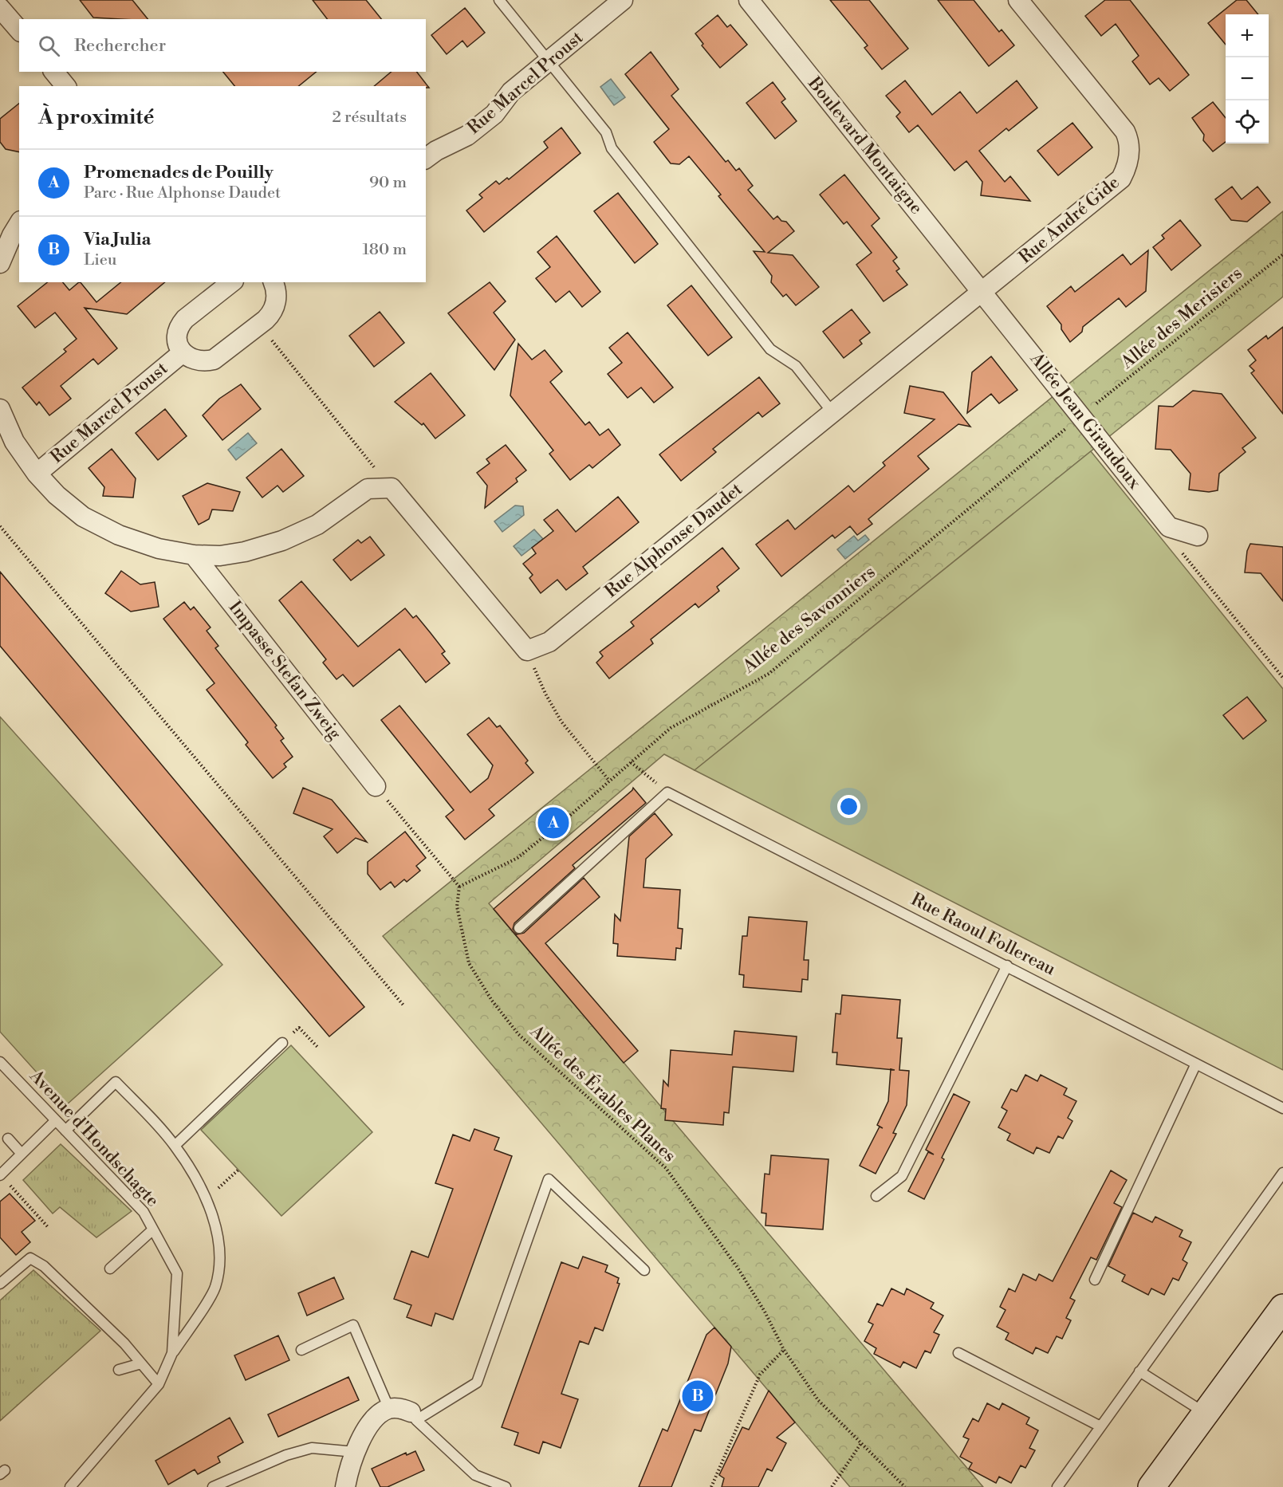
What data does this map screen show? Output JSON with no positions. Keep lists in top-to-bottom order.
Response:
{
  "streets": {
    "street": [
      "Rue Marcel Proust",
      "Boulevard Montaigne",
      "Rue André Gide",
      "Allée Jean Giraudoux",
      "Rue Alphonse Daudet",
      "Impasse Stefan Zweig"
    ],
    "lane": ["Rue Raoul Follereau", "Avenue d'Hondschagte"],
    "path": ["Allée des Merisiers", "Allée des Savonniers", "Allée des Érables Planes"]
  },
  "crossings": [
    ["Boulevard Montaigne", "Rue André Gide"],
    ["Boulevard Montaigne", "Allée Jean Giraudoux"],
    ["Boulevard Montaigne", "Rue Alphonse Daudet"],
    ["Rue André Gide", "Allée Jean Giraudoux"],
    ["Rue André Gide", "Rue Alphonse Daudet"],
    ["Allée Jean Giraudoux", "Rue Alphonse Daudet"],
    ["Allée des Savonniers", "Allée des Érables Planes"]
  ],
  "page": {
    "map_buttons": ["+", "−"],
    "search": "Rechercher",
    "heading": ["À proximité", "2 résultats"],
    "list": [
      {
        "mark": "A",
        "name": "Promenades de Pouilly",
        "note": "Parc · Rue Alphonse Daudet",
        "value": "90 m"
      },
      {
        "mark": "B",
        "name": "Via Julia",
        "note": "Lieu",
        "value": "180 m"
      }
    ],
    "pins": ["A", "B"]
  }
}
